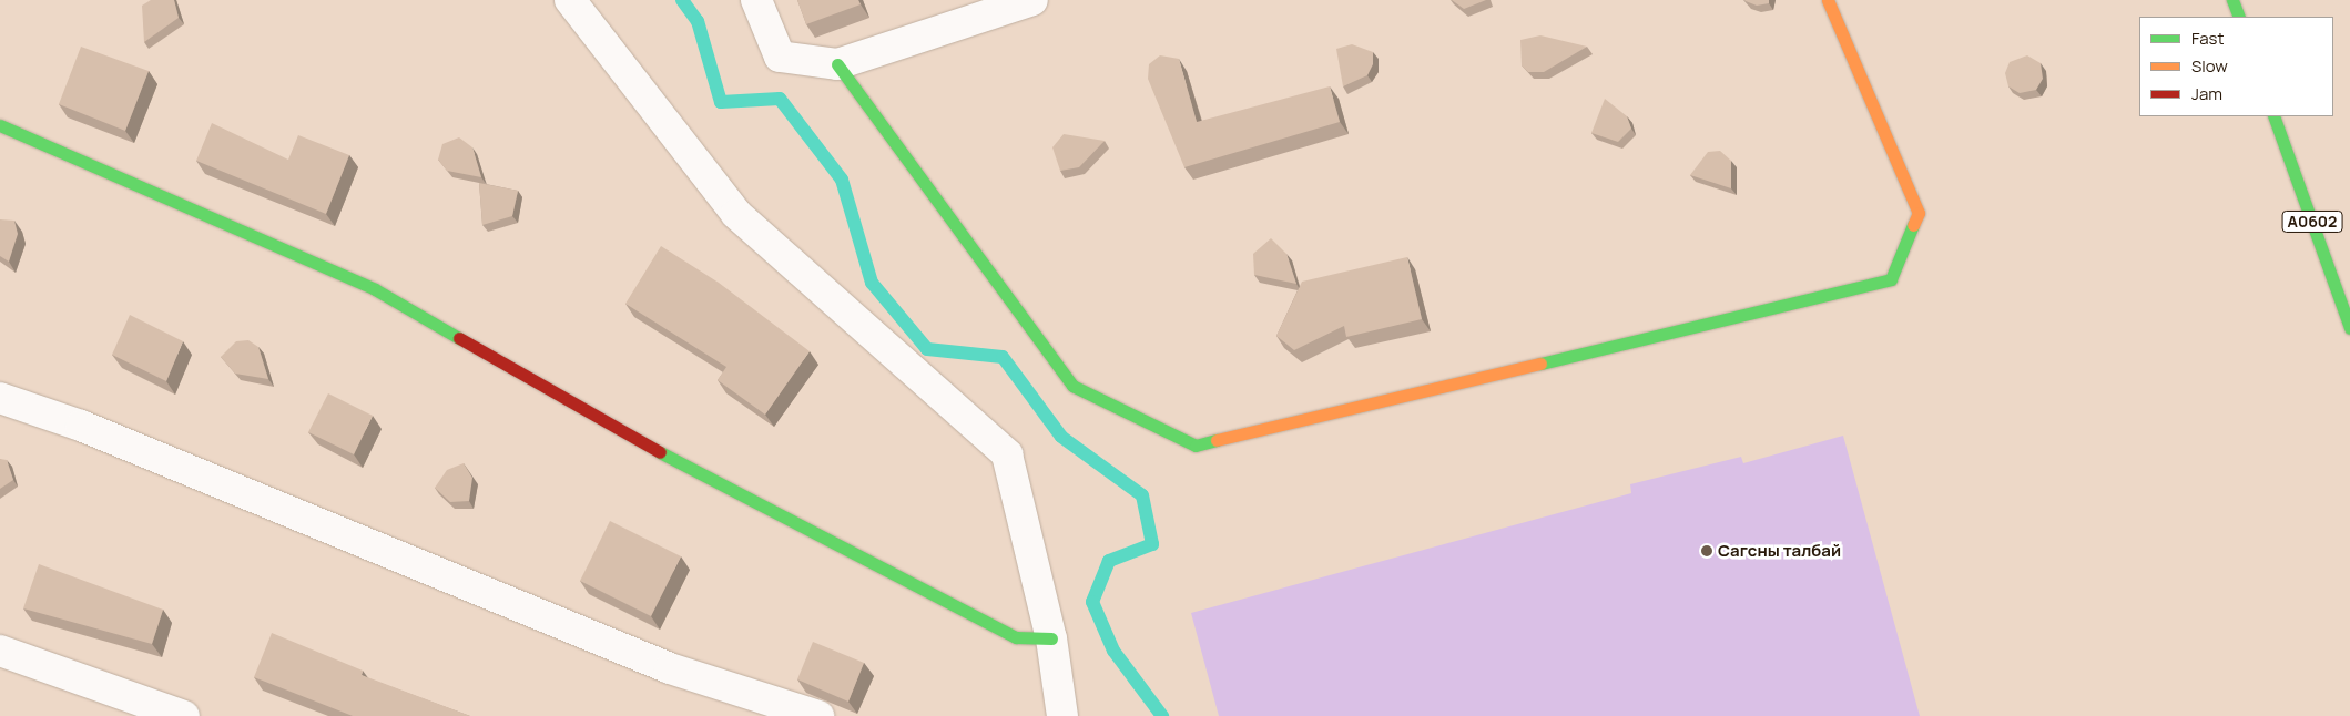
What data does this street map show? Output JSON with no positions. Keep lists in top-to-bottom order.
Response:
{
  "streets": {
    "main road": ["A0602"]
  },
  "places": ["Сагсны талбай"],
  "legend": ["Fast", "Slow", "Jam"]
}
